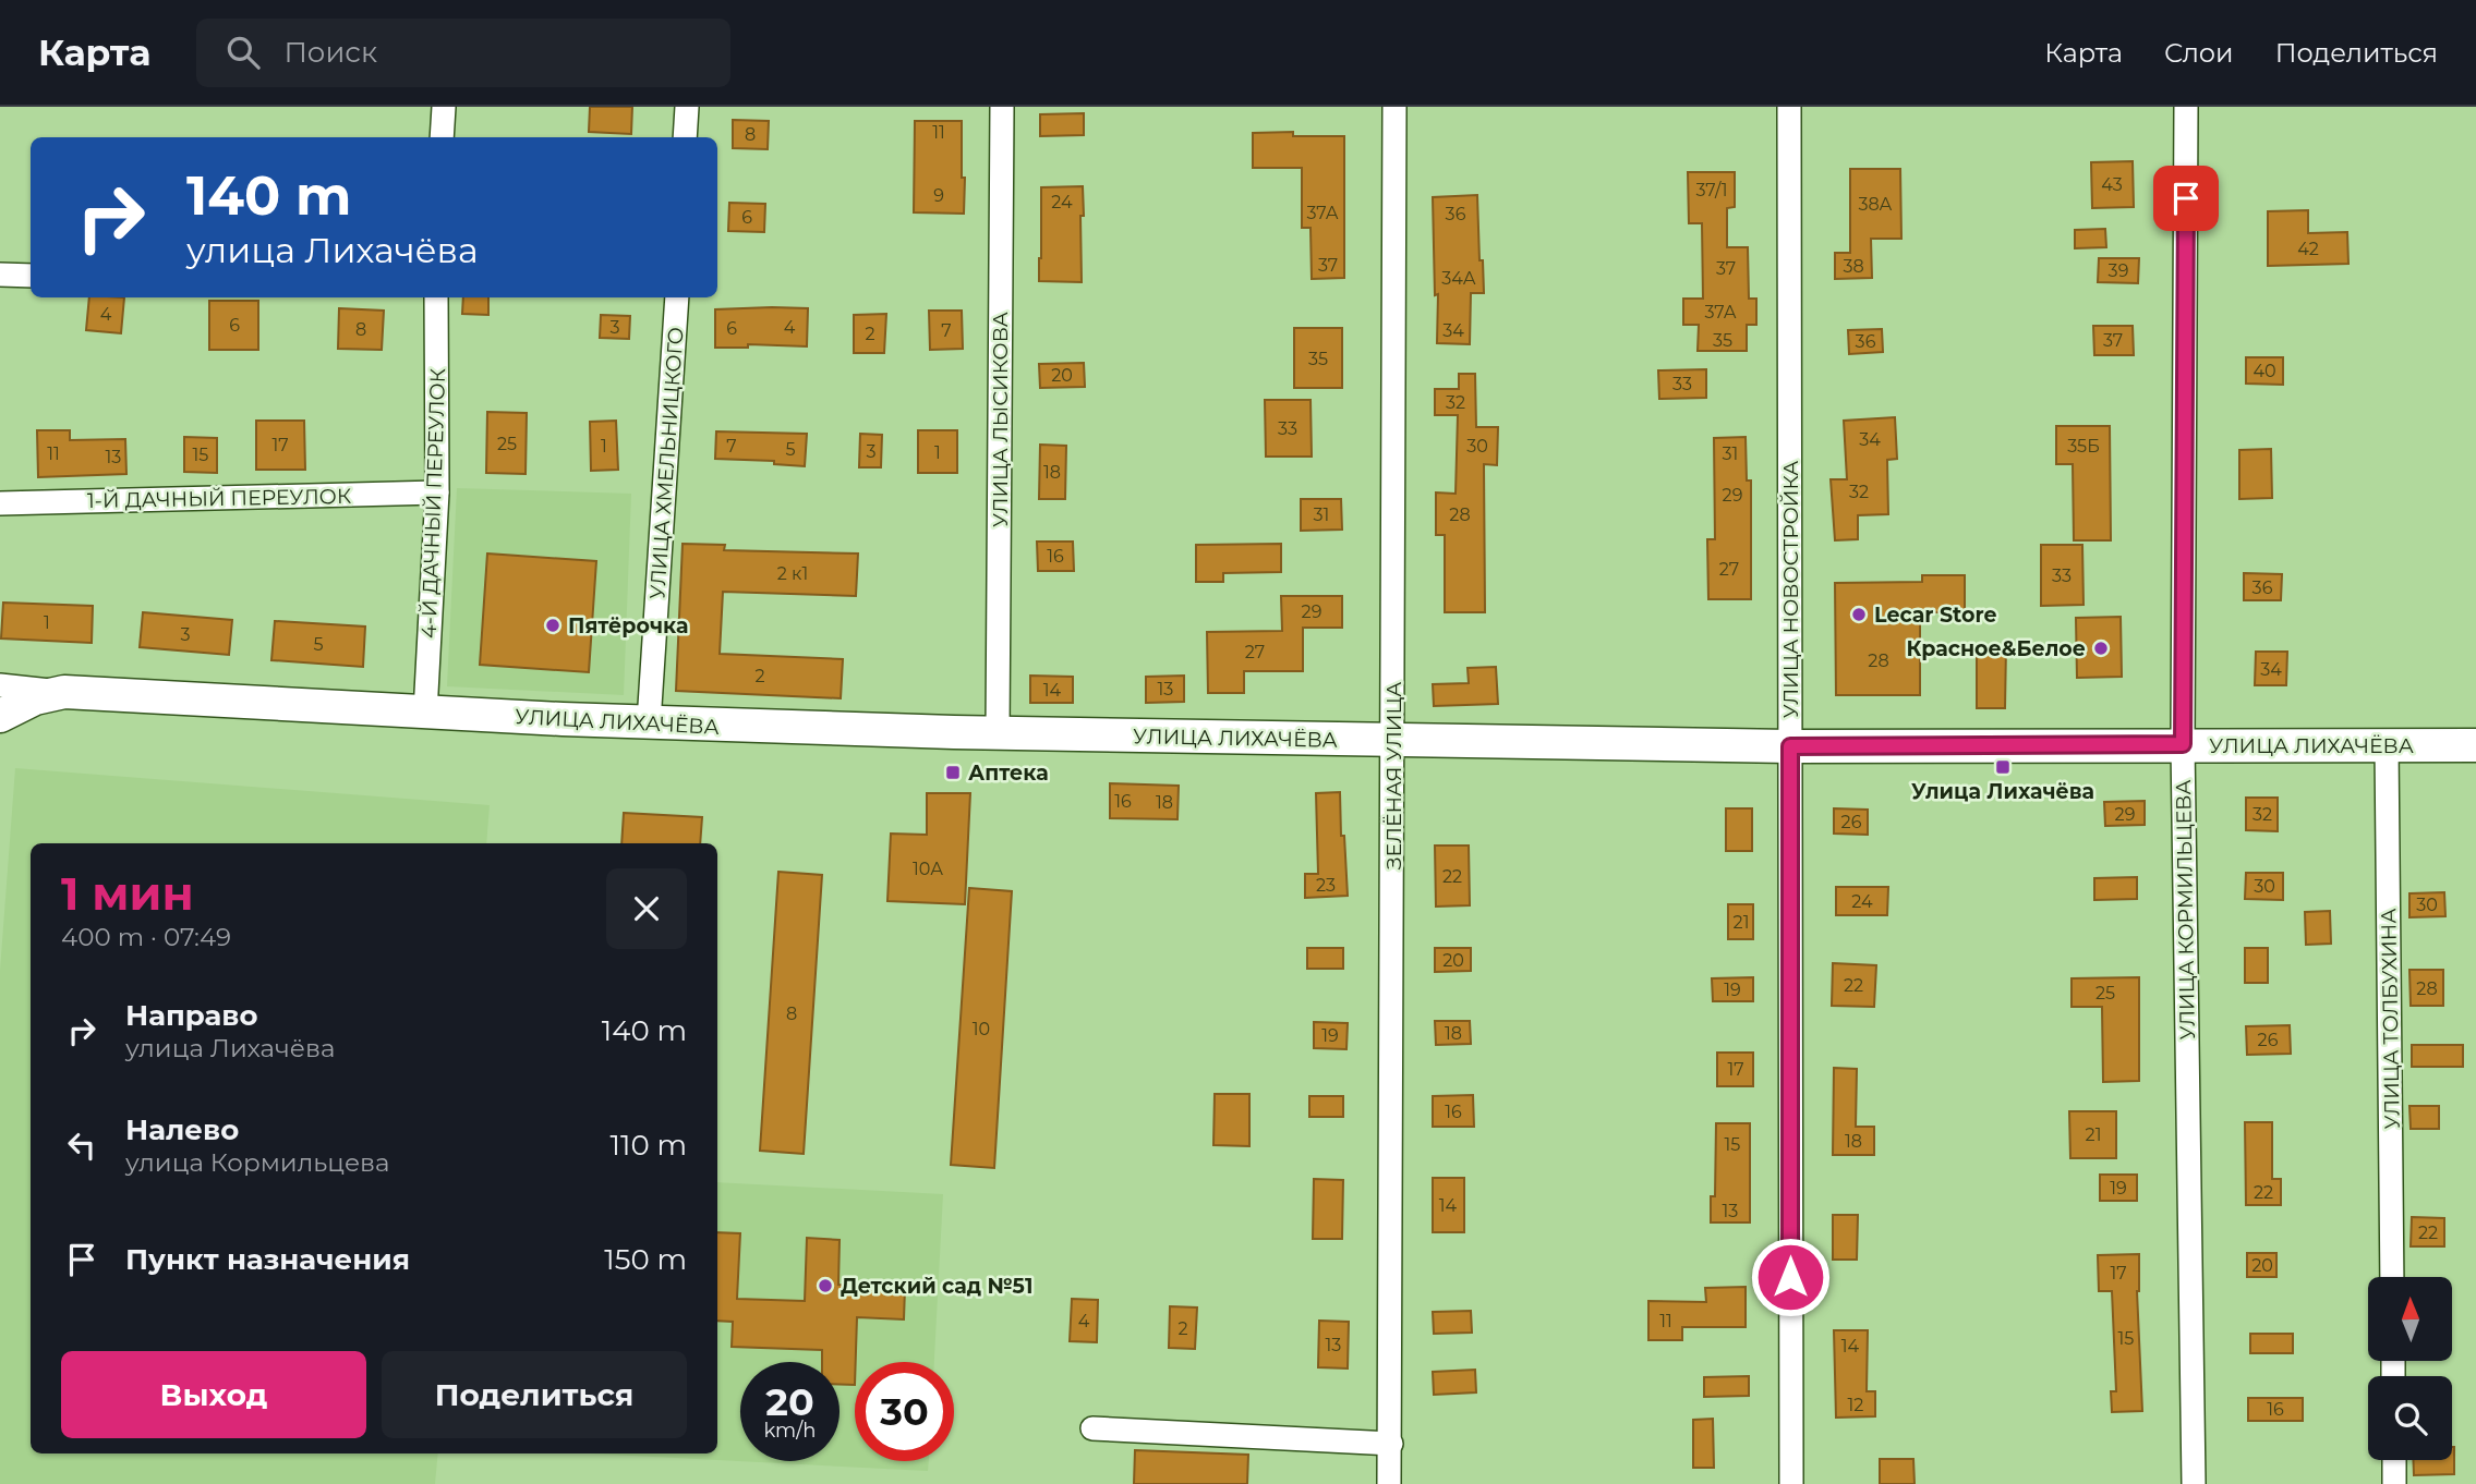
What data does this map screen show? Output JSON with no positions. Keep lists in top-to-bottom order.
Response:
{
  "streets": {
    "main road": ["УЛИЦА ЛИХАЧЁВА"],
    "street": [
      "УЛИЦА ЛЫСИКОВА",
      "УЛИЦА ХМЕЛЬНИЦКОГО",
      "1-Й ДАЧНЫЙ ПЕРЕУЛОК",
      "4-Й ДАЧНЫЙ ПЕРЕУЛОК",
      "УЛИЦА НОВОСТРОЙКА",
      "ЗЕЛЁНАЯ УЛИЦА",
      "УЛИЦА КОРМИЛЬЦЕВА",
      "УЛИЦА ТОЛБУХИНА"
    ]
  },
  "crossings": [
    ["УЛИЦА ЛЫСИКОВА", "УЛИЦА ЛИХАЧЁВА"],
    ["УЛИЦА ХМЕЛЬНИЦКОГО", "УЛИЦА ЛИХАЧЁВА"],
    ["1-Й ДАЧНЫЙ ПЕРЕУЛОК", "4-Й ДАЧНЫЙ ПЕРЕУЛОК"],
    ["4-Й ДАЧНЫЙ ПЕРЕУЛОК", "УЛИЦА ЛИХАЧЁВА"],
    ["УЛИЦА НОВОСТРОЙКА", "УЛИЦА ЛИХАЧЁВА"],
    ["УЛИЦА ЛИХАЧЁВА", "ЗЕЛЁНАЯ УЛИЦА"],
    ["УЛИЦА ЛИХАЧЁВА", "УЛИЦА КОРМИЛЬЦЕВА"],
    ["УЛИЦА ЛИХАЧЁВА", "УЛИЦА ТОЛБУХИНА"]
  ],
  "places": {
    "other": [
      "Lecar Store",
      "Пятёрочка",
      "Красное&Белое",
      "Детский сад №51"
    ],
    "transit": ["Улица Лихачёва", "Аптека"]
  },
  "house_numbers": [
    "11",
    "8",
    "43",
    "37/1",
    "9",
    "24",
    "38А",
    "37А",
    "36",
    "6",
    "42",
    "37",
    "38",
    "37",
    "39",
    "34А",
    "37А",
    "4",
    "6",
    "3",
    "4",
    "6",
    "8",
    "7",
    "34",
    "2",
    "35",
    "37",
    "36",
    "35",
    "40",
    "20",
    "33",
    "32",
    "33",
    "34",
    "25",
    "17",
    "1",
    "7",
    "30",
    "35Б",
    "5",
    "3",
    "1",
    "11",
    "31",
    "15",
    "13",
    "18",
    "32",
    "29",
    "31",
    "28",
    "16",
    "27",
    "2 к1",
    "33",
    "36",
    "29",
    "1",
    "3",
    "5",
    "27",
    "28",
    "34",
    "2",
    "13",
    "14",
    "16",
    "18",
    "29",
    "32",
    "26",
    "10А",
    "22",
    "23",
    "30",
    "24",
    "30",
    "21",
    "20",
    "22",
    "28",
    "19",
    "25",
    "8",
    "10",
    "18",
    "19",
    "26",
    "17",
    "16",
    "21",
    "18",
    "15",
    "19",
    "22",
    "14",
    "13",
    "22",
    "20",
    "17",
    "4",
    "11",
    "2",
    "15",
    "13",
    "14",
    "12",
    "16"
  ],
  "north": "top",
  "page": {
    "header": "Карта",
    "search": "Поиск",
    "nav": ["Карта", "Слои", "Поделиться"],
    "turn": ["140 m", "улица Лихачёва"],
    "heading": ["1 мин", "400 m · 07:49"],
    "list": [
      {
        "name": "Направо",
        "note": "улица Лихачёва",
        "value": "140 m"
      },
      {
        "name": "Налево",
        "note": "улица Кормильцева",
        "value": "110 m"
      },
      {
        "name": "Пункт назначения",
        "value": "150 m"
      }
    ],
    "buttons": ["Выход", "Поделиться"],
    "speed": "20 km/h",
    "limit": "30"
  }
}
